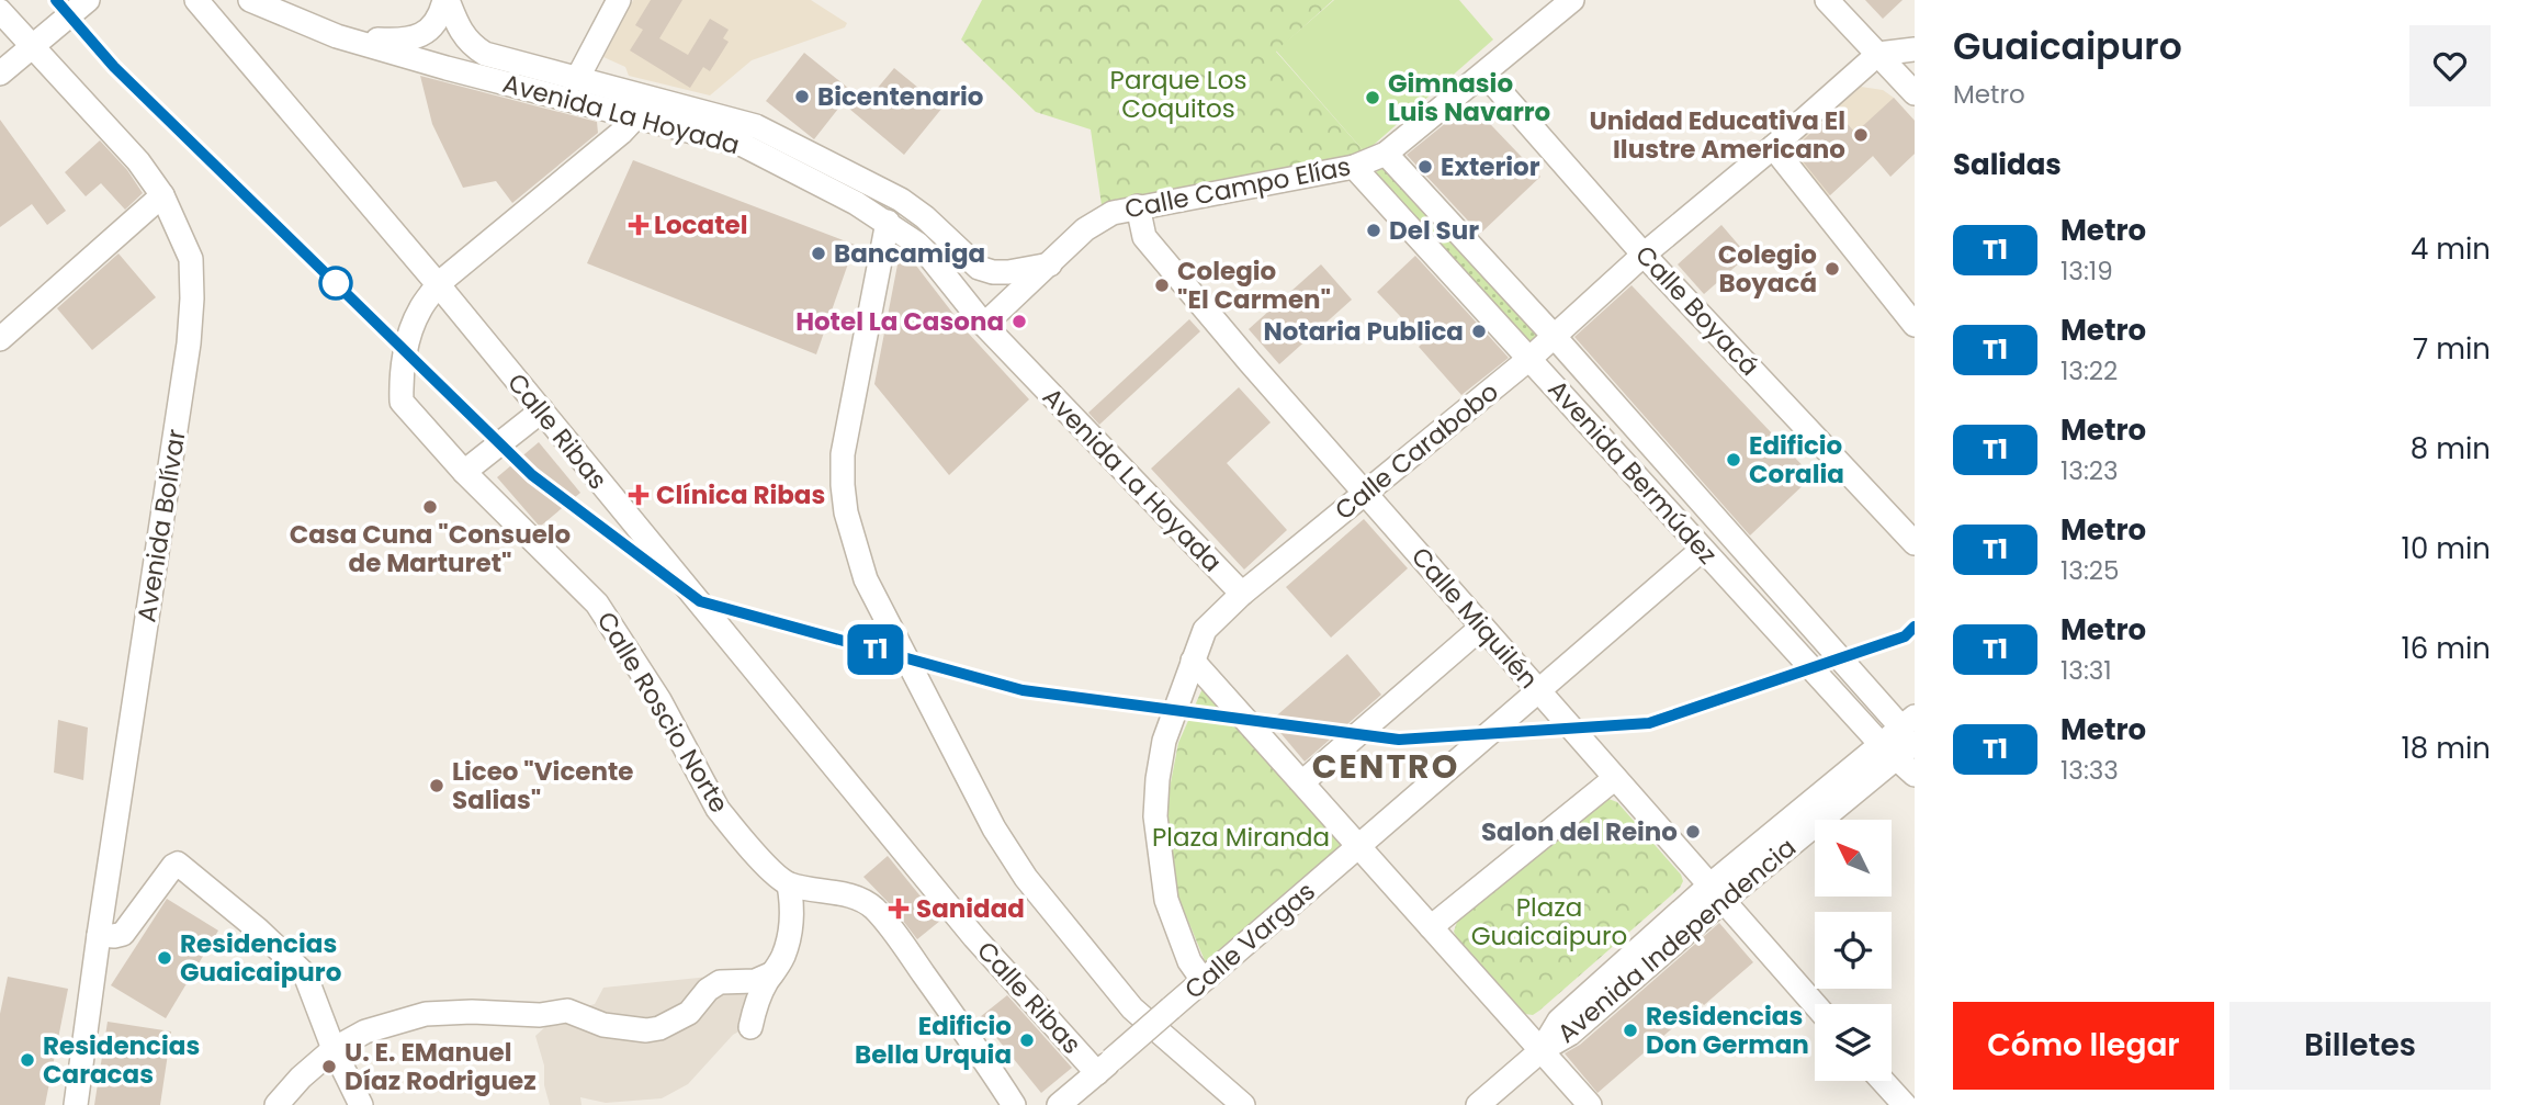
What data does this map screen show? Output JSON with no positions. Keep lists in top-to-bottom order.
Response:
{
  "streets": {
    "street": [
      "Avenida La Hoyada",
      "Calle Campo Elías",
      "Calle Boyacá",
      "Calle Ribas",
      "Calle Carabobo",
      "Avenida Bermúdez",
      "Avenida Bolívar",
      "Calle Miquilén",
      "Calle Roscio Norte",
      "Calle Vargas",
      "Avenida Independencia"
    ]
  },
  "crossings": [
    ["Avenida La Hoyada", "Calle Campo Elías"],
    ["Avenida La Hoyada", "Calle Carabobo"],
    ["Calle Campo Elías", "Calle Boyacá"],
    ["Calle Campo Elías", "Avenida Bermúdez"],
    ["Calle Campo Elías", "Calle Miquilén"],
    ["Calle Boyacá", "Calle Carabobo"],
    ["Calle Ribas", "Calle Roscio Norte"],
    ["Calle Ribas", "Calle Vargas"],
    ["Calle Carabobo", "Avenida Bermúdez"],
    ["Calle Carabobo", "Calle Miquilén"],
    ["Calle Carabobo", "Calle Vargas"],
    ["Avenida Bermúdez", "Calle Vargas"],
    ["Avenida Bermúdez", "Avenida Independencia"],
    ["Calle Miquilén", "Calle Vargas"],
    ["Calle Miquilén", "Avenida Independencia"]
  ],
  "districts": ["CENTRO"],
  "parks": ["Parque Los Coquitos", "Plaza Miranda", "Plaza Guaicaipuro"],
  "places": {
    "other": [
      "Bicentenario",
      "Gimnasio Luis Navarro",
      "Unidad Educativa El Ilustre Americano",
      "Exterior",
      "Del Sur",
      "Bancamiga",
      "Colegio Boyacá",
      "Colegio \"El Carmen\"",
      "Hotel La Casona",
      "Notaria Publica",
      "Edificio Coralia",
      "Casa Cuna \"Consuelo de Marturet\"",
      "Liceo \"Vicente Salias\"",
      "Salon del Reino",
      "Residencias Guaicaipuro",
      "Residencias Don German",
      "Edificio Bella Urquia",
      "Residencias Caracas",
      "U. E. EManuel Díaz Rodriguez"
    ],
    "health": ["Locatel", "Clínica Ribas", "Sanidad"]
  },
  "lines": ["metro line T1"],
  "north": "top left",
  "page": {
    "on_map": "T1",
    "heading": [
      ["Guaicaipuro", "Metro"],
      "Salidas"
    ],
    "list": [
      {
        "mark": "T1",
        "name": "Metro",
        "note": "13:19",
        "value": "4 min"
      },
      {
        "mark": "T1",
        "name": "Metro",
        "note": "13:22",
        "value": "7 min"
      },
      {
        "mark": "T1",
        "name": "Metro",
        "note": "13:23",
        "value": "8 min"
      },
      {
        "mark": "T1",
        "name": "Metro",
        "note": "13:25",
        "value": "10 min"
      },
      {
        "mark": "T1",
        "name": "Metro",
        "note": "13:31",
        "value": "16 min"
      },
      {
        "mark": "T1",
        "name": "Metro",
        "note": "13:33",
        "value": "18 min"
      }
    ],
    "buttons": ["Cómo llegar", "Billetes"]
  }
}
